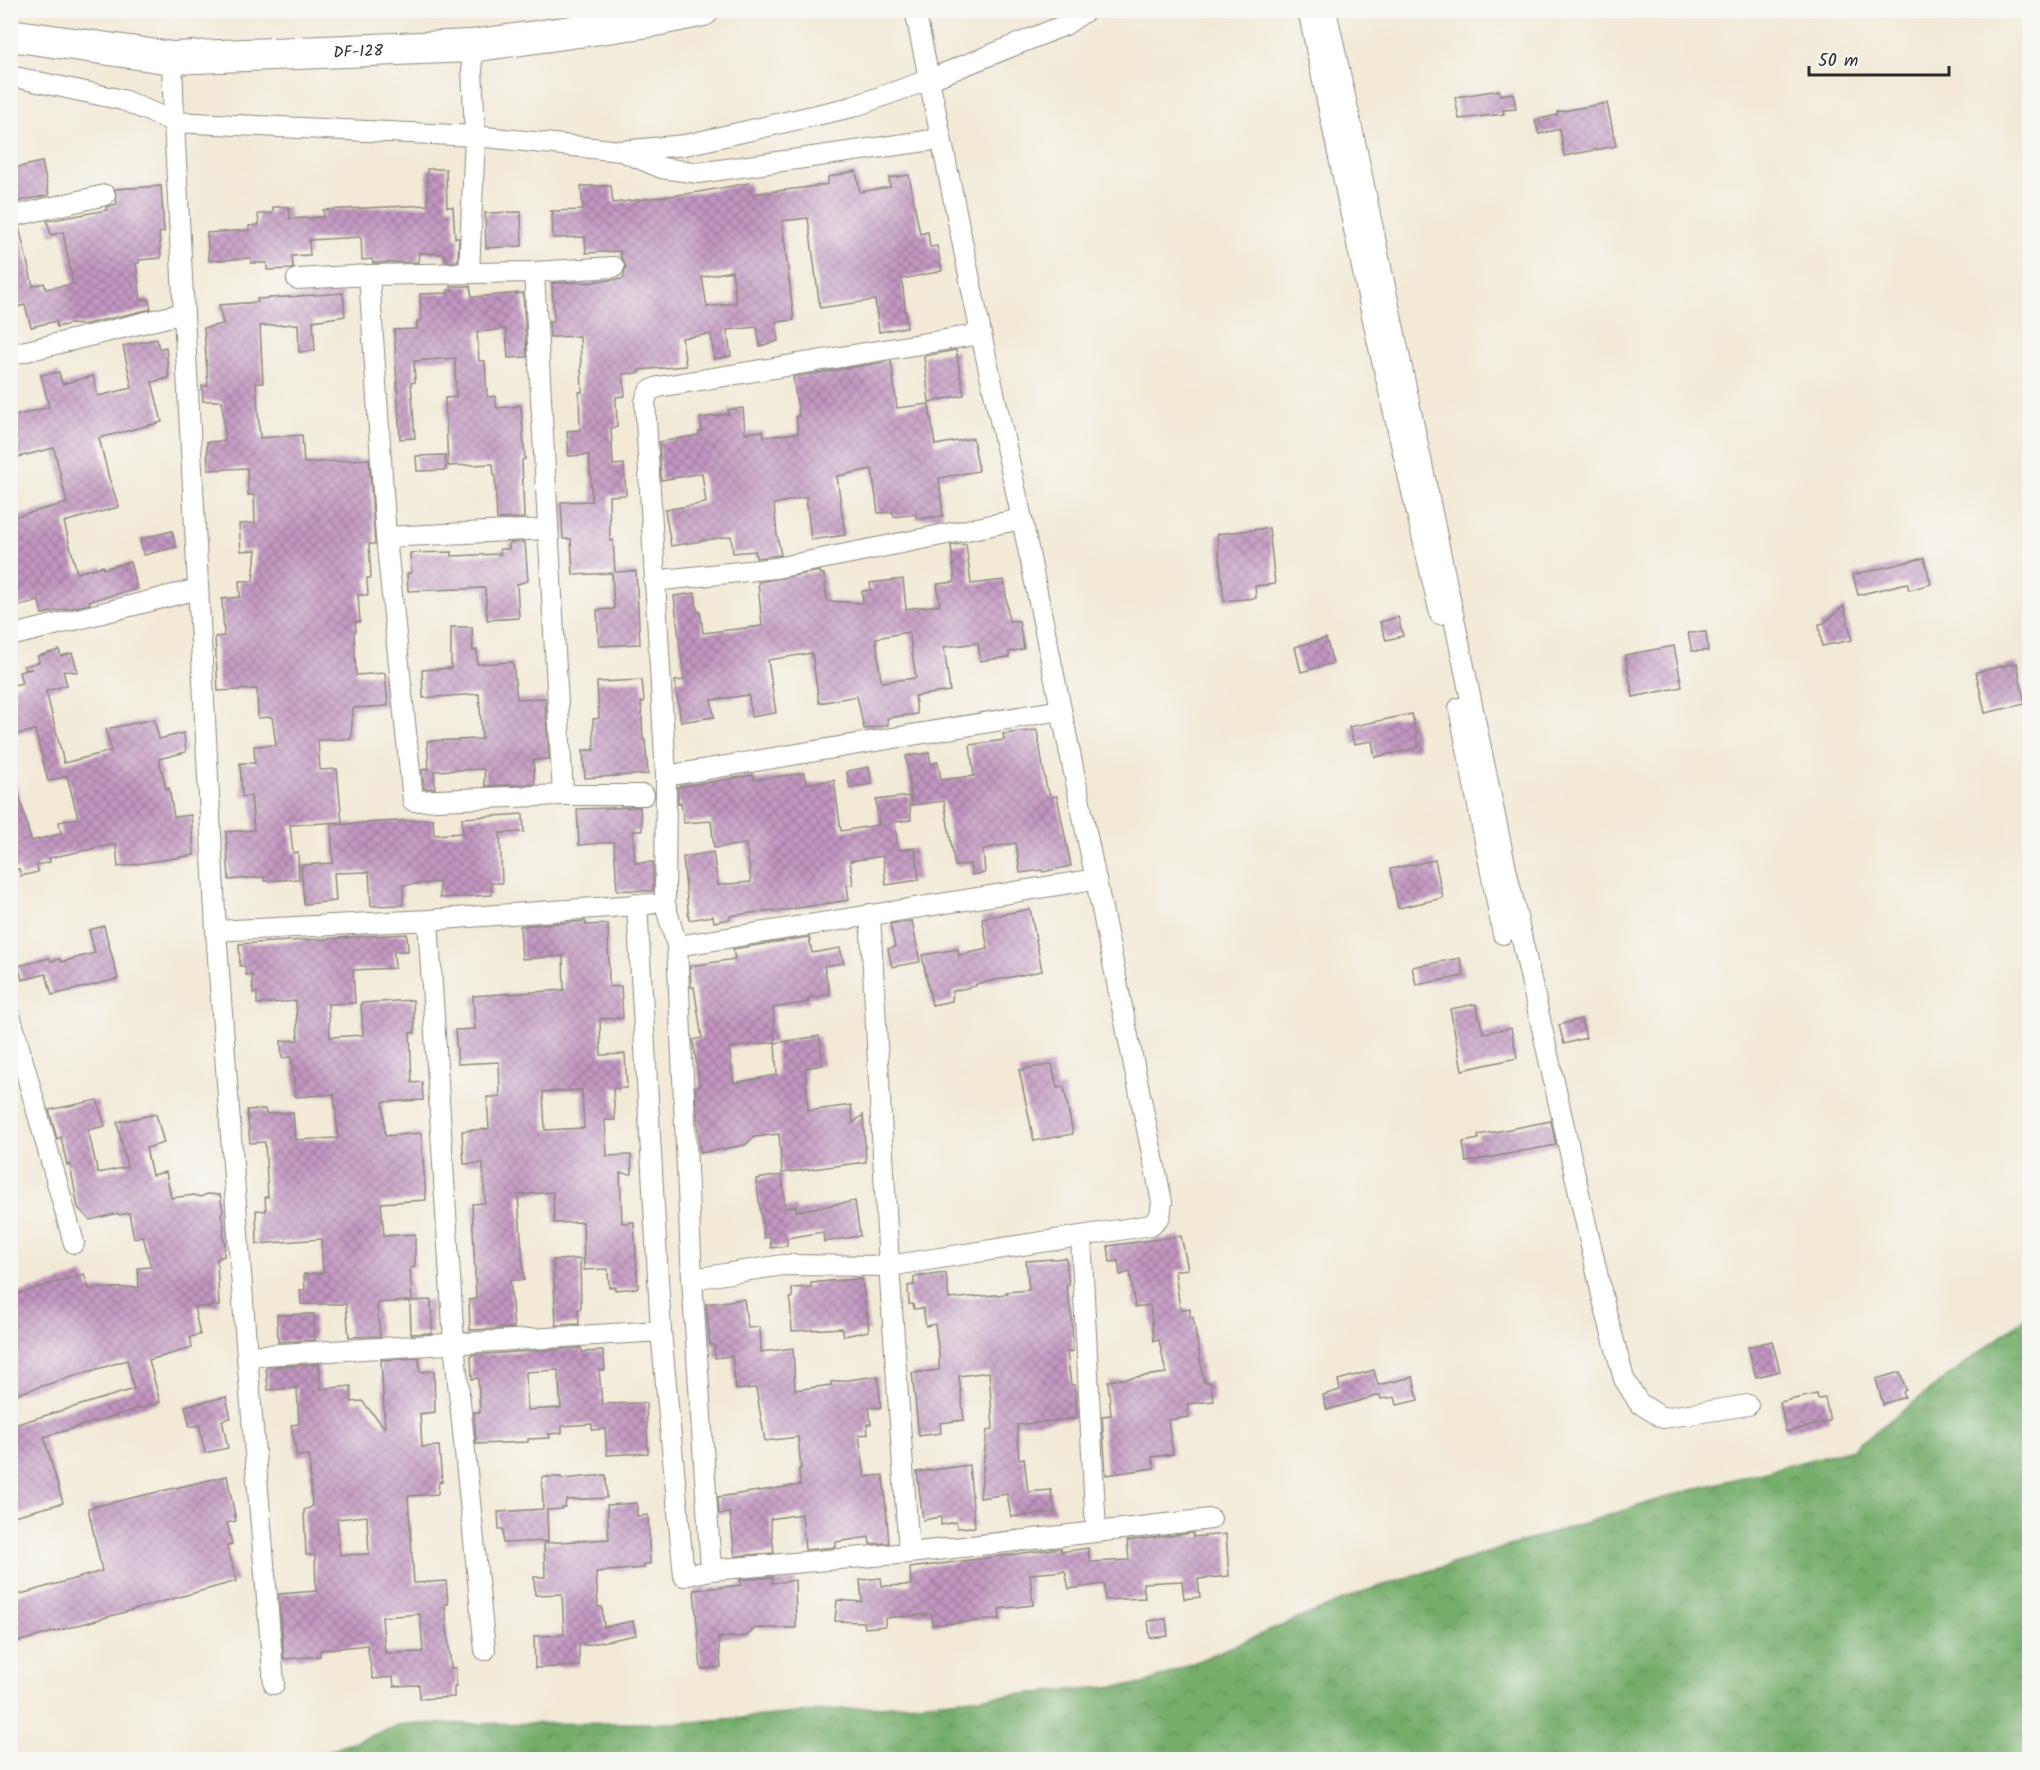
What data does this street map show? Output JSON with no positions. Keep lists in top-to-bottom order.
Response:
{
  "streets": {
    "main road": ["DF-128"]
  },
  "scale_bar": "50 m"
}
